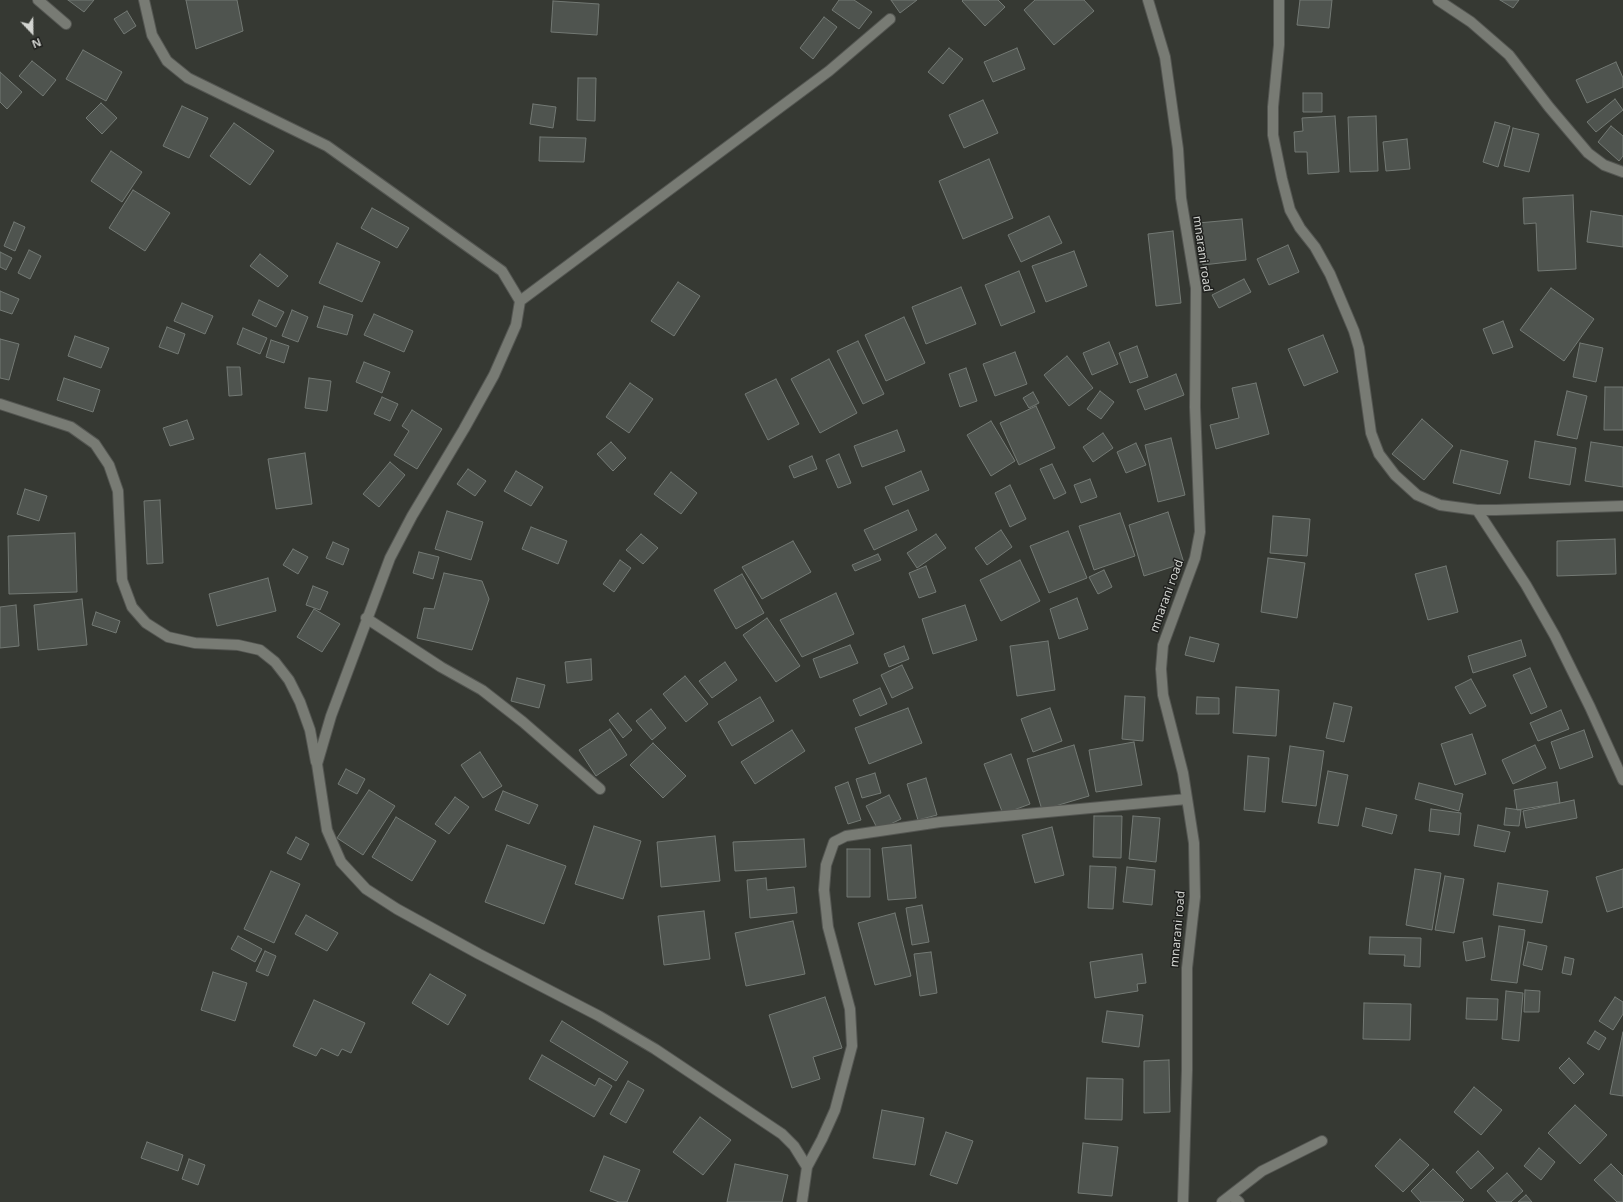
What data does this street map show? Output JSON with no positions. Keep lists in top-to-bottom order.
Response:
{
  "streets": {
    "street": ["mnarani road"]
  },
  "north": "bottom"
}
